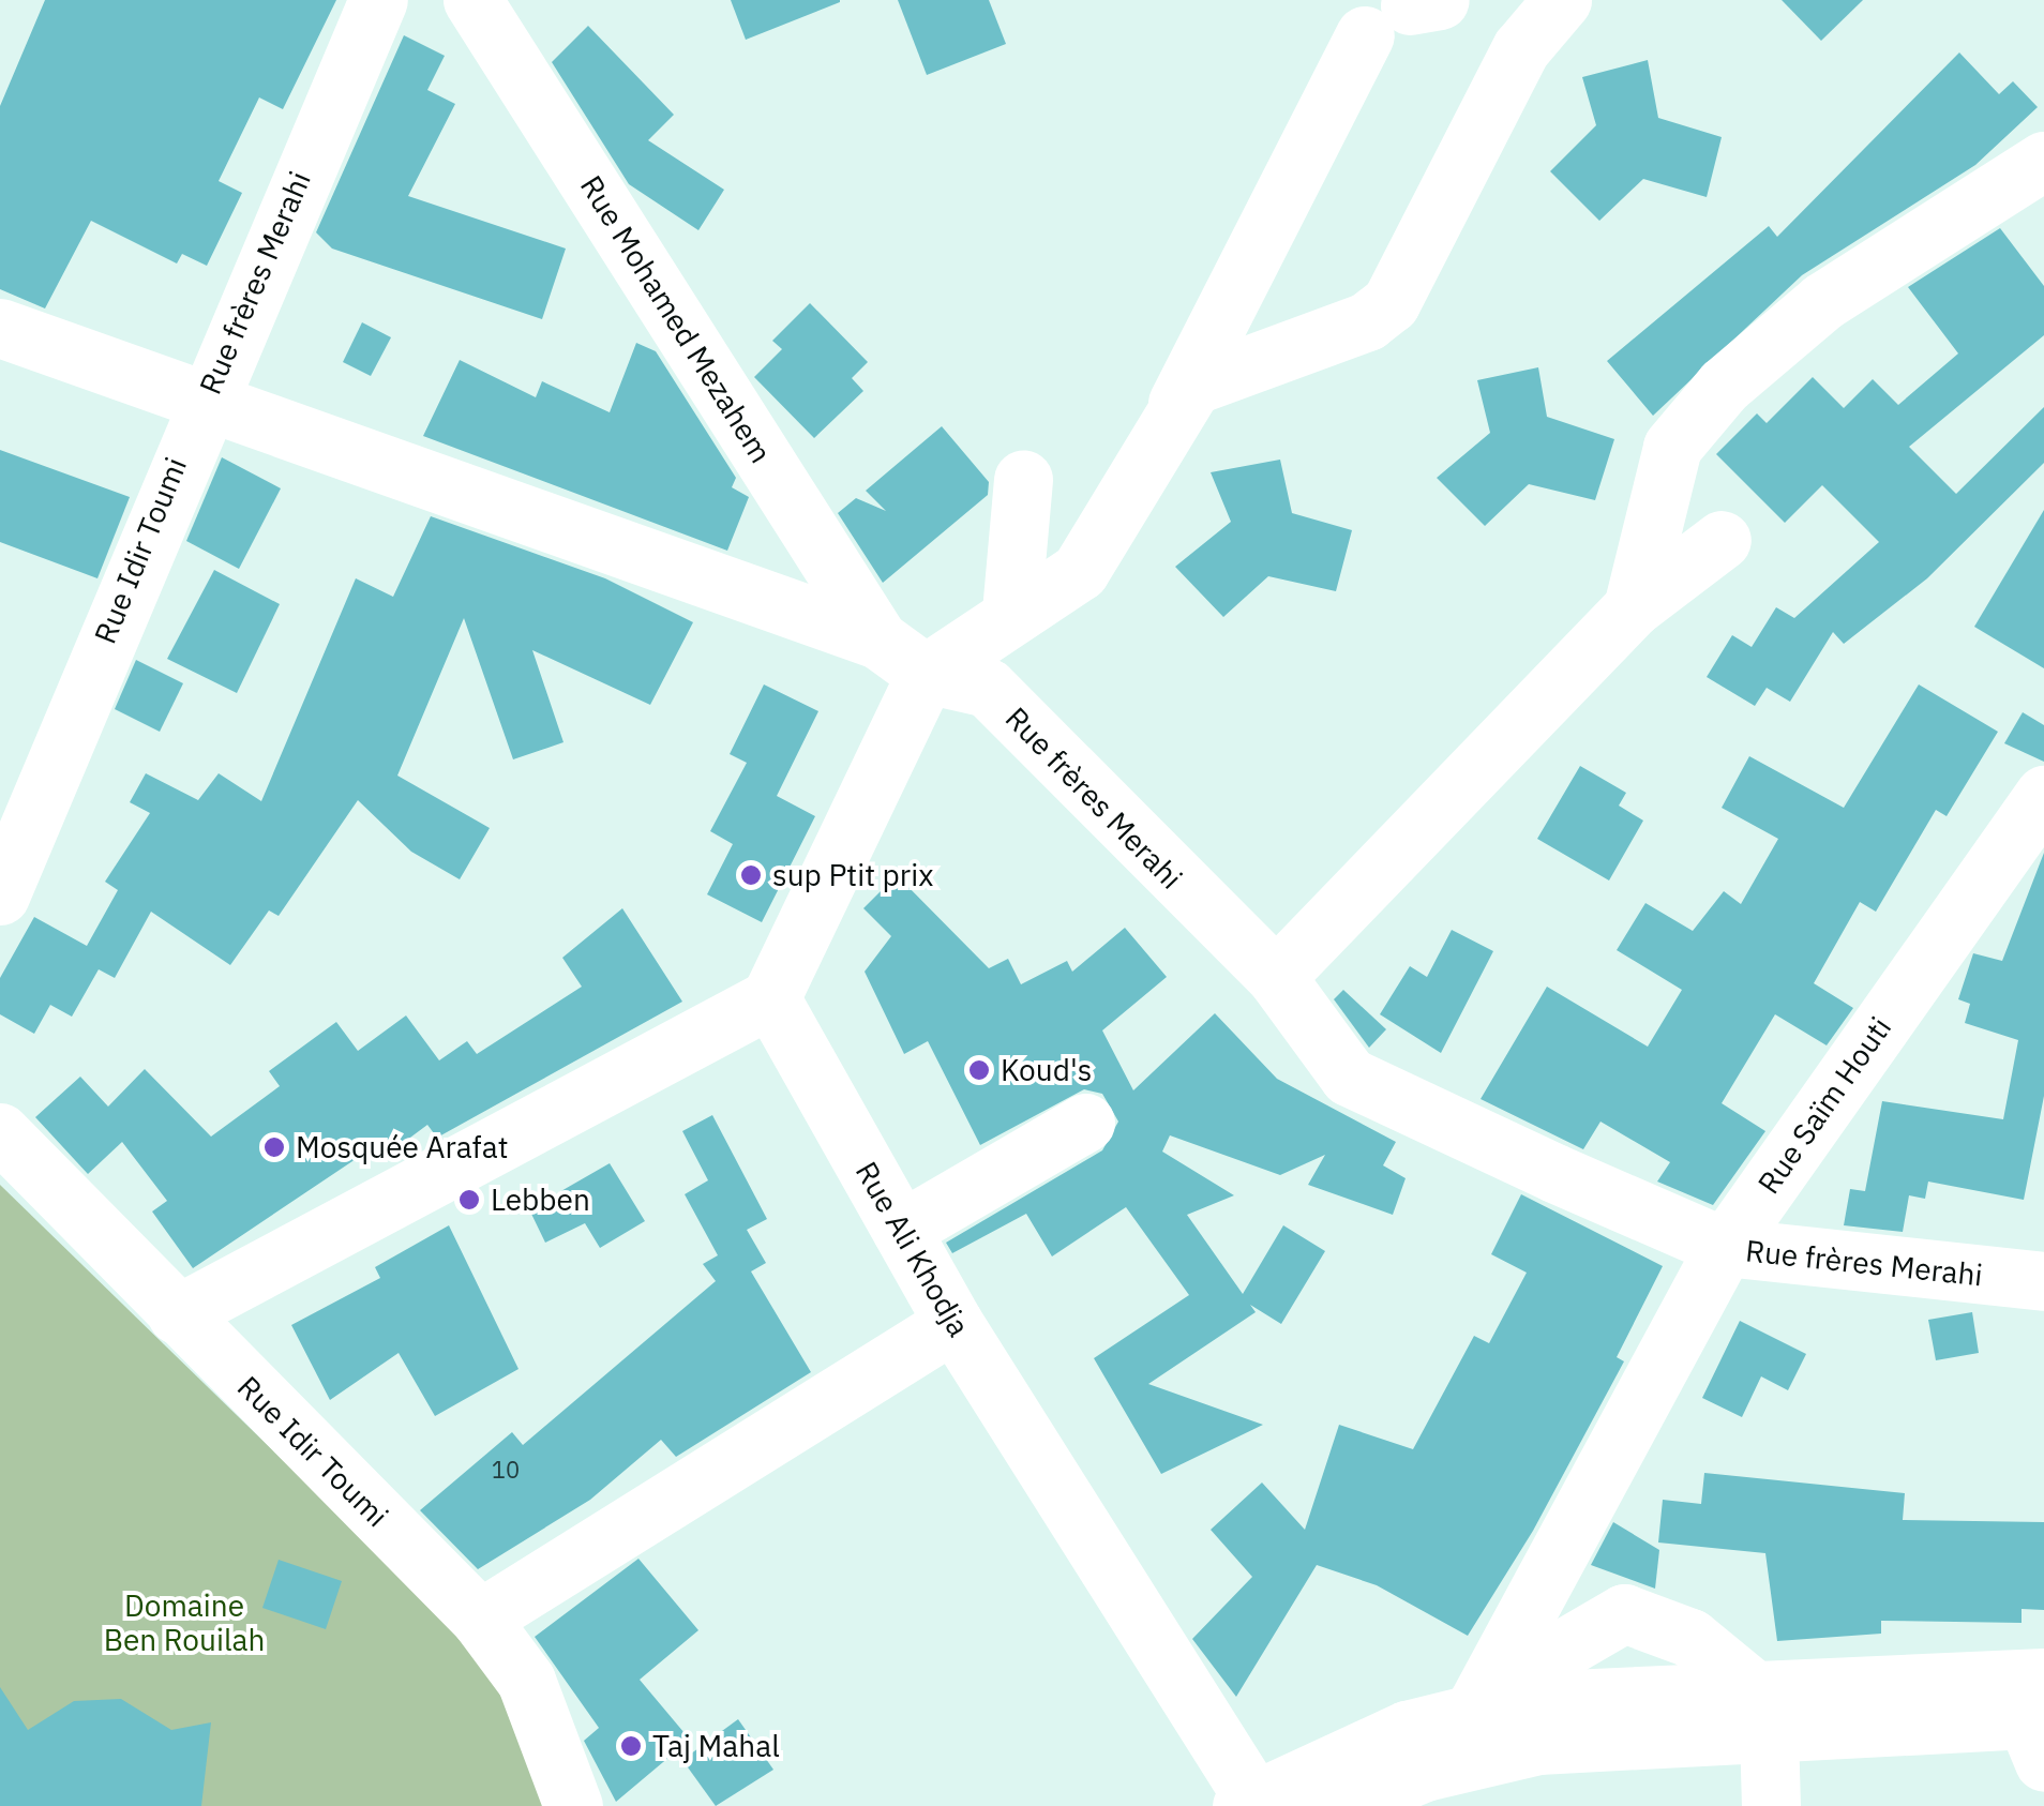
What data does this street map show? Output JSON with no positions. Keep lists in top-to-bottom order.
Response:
{
  "streets": {
    "street": [
      "Rue frères Merahi",
      "Rue Mohamed Mezahem",
      "Rue Idir Toumi",
      "Rue Saïm Houti",
      "Rue Ali Khodja"
    ]
  },
  "crossings": [
    ["Rue frères Merahi", "Rue Mohamed Mezahem"],
    ["Rue frères Merahi", "Rue Idir Toumi"],
    ["Rue frères Merahi", "Rue Saïm Houti"]
  ],
  "parks": ["Domaine Ben Rouilah"],
  "places": [
    "sup Ptit prix",
    "Koud's",
    "Mosquée Arafat",
    "Lebben",
    "Taj Mahal"
  ],
  "house_numbers": ["10"]
}
